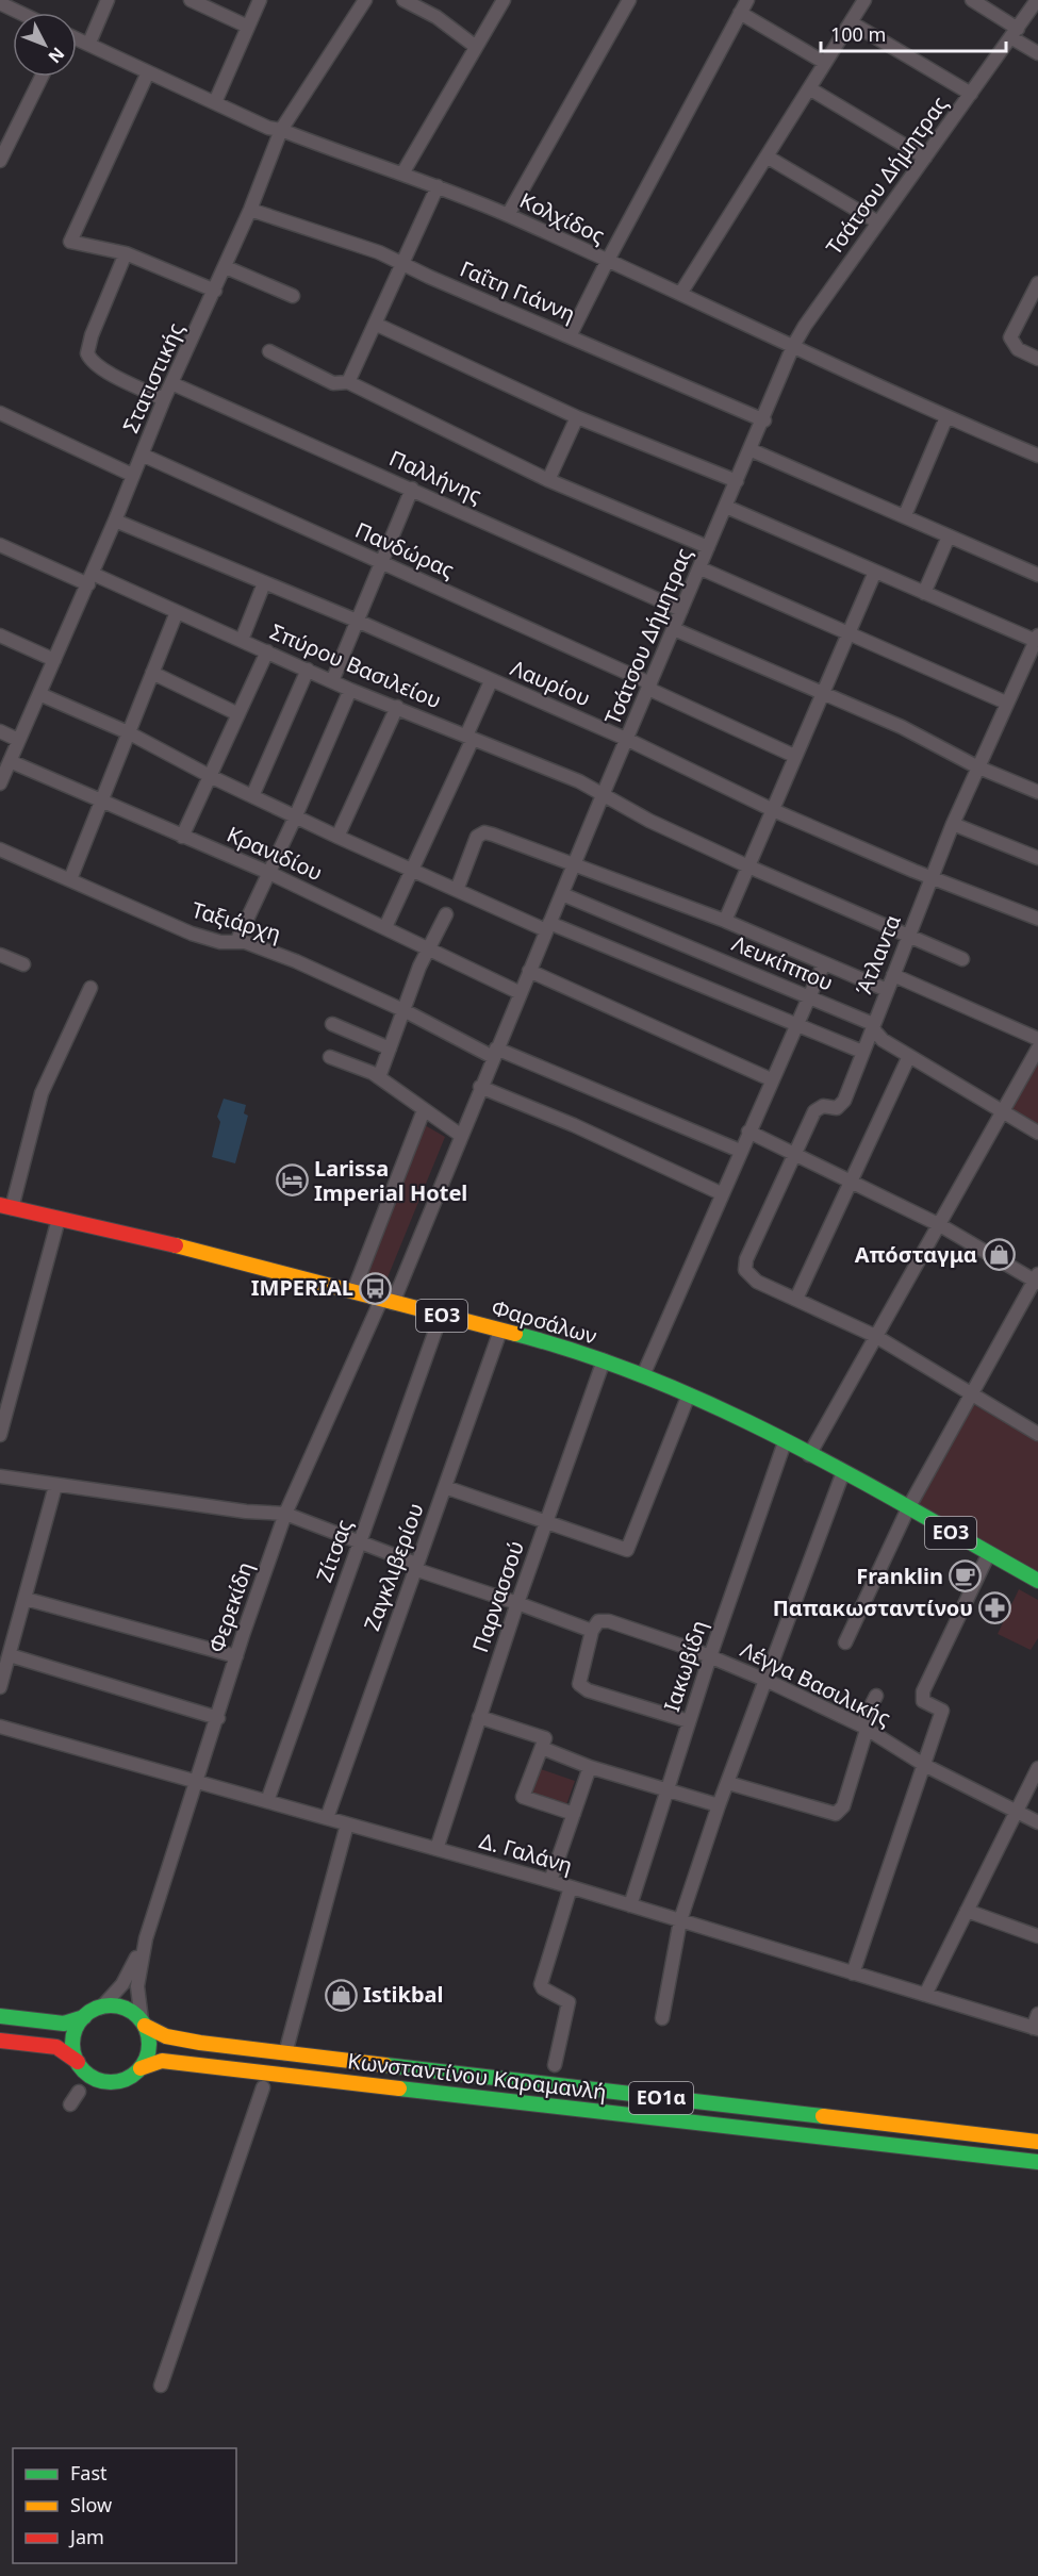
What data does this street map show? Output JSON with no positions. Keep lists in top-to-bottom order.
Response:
{
  "streets": {
    "main road": [
      "ΕΟ3",
      "Φαρσάλων",
      "Κωνσταντίνου Καραμανλή",
      "ΕΟ1α"
    ],
    "street": [
      "Τσάτσου Δήμητρας",
      "Κολχίδος",
      "Γαΐτη Γιάννη",
      "Στατιστικής",
      "Παλλήνης",
      "Πανδώρας",
      "Σπύρου Βασιλείου",
      "Λαυρίου",
      "Κρανιδίου",
      "Ταξιάρχη",
      "Άτλαντα",
      "Λευκίππου",
      "Ζίτσας",
      "Ζαγκλιβερίου",
      "Παρνασσού",
      "Φερεκίδη",
      "Ιακωβίδη",
      "Λέγγα Βασιλικής",
      "Δ. Γαλάνη"
    ]
  },
  "crossings": [
    ["Τσάτσου Δήμητρας", "Κολχίδος"],
    ["Τσάτσου Δήμητρας", "Γαΐτη Γιάννη"],
    ["Τσάτσου Δήμητρας", "Παλλήνης"],
    ["Τσάτσου Δήμητρας", "Πανδώρας"],
    ["Τσάτσου Δήμητρας", "Σπύρου Βασιλείου"],
    ["Τσάτσου Δήμητρας", "Λαυρίου"],
    ["Τσάτσου Δήμητρας", "Κρανιδίου"],
    ["Τσάτσου Δήμητρας", "Ταξιάρχη"],
    ["Τσάτσου Δήμητρας", "Λευκίππου"],
    ["Τσάτσου Δήμητρας", "Φαρσάλων"],
    ["Τσάτσου Δήμητρας", "Φερεκίδη"],
    ["Κολχίδος", "Στατιστικής"],
    ["Γαΐτη Γιάννη", "Στατιστικής"],
    ["Στατιστικής", "Παλλήνης"],
    ["Στατιστικής", "Πανδώρας"],
    ["Στατιστικής", "Σπύρου Βασιλείου"],
    ["Στατιστικής", "Λαυρίου"],
    ["Στατιστικής", "Κρανιδίου"],
    ["Σπύρου Βασιλείου", "Άτλαντα"],
    ["Λαυρίου", "Άτλαντα"],
    ["Άτλαντα", "Λευκίππου"],
    ["Φαρσάλων", "Ζίτσας"],
    ["Φαρσάλων", "Ζαγκλιβερίου"],
    ["Φαρσάλων", "Παρνασσού"],
    ["Φαρσάλων", "Φερεκίδη"],
    ["Φαρσάλων", "Ιακωβίδη"],
    ["Ζίτσας", "Δ. Γαλάνη"],
    ["Ζαγκλιβερίου", "Δ. Γαλάνη"],
    ["Παρνασσού", "Δ. Γαλάνη"],
    ["Φερεκίδη", "Δ. Γαλάνη"],
    ["Φερεκίδη", "Κωνσταντίνου Καραμανλή"],
    ["Φερεκίδη", "ΕΟ1α"],
    ["Ιακωβίδη", "Λέγγα Βασιλικής"],
    ["Ιακωβίδη", "Δ. Γαλάνη"],
    ["Κωνσταντίνου Καραμανλή", "ΕΟ1α"]
  ],
  "places": {
    "hotel": ["Larissa Imperial Hotel"],
    "shop": ["Απόσταγμα", "Istikbal"],
    "bus stop": ["IMPERIAL"],
    "cafe": ["Franklin"],
    "pharmacy": ["Παπακωσταντίνου"]
  },
  "legend": ["Fast", "Slow", "Jam"],
  "scale_bar": "100 m",
  "north": "bottom right"
}
